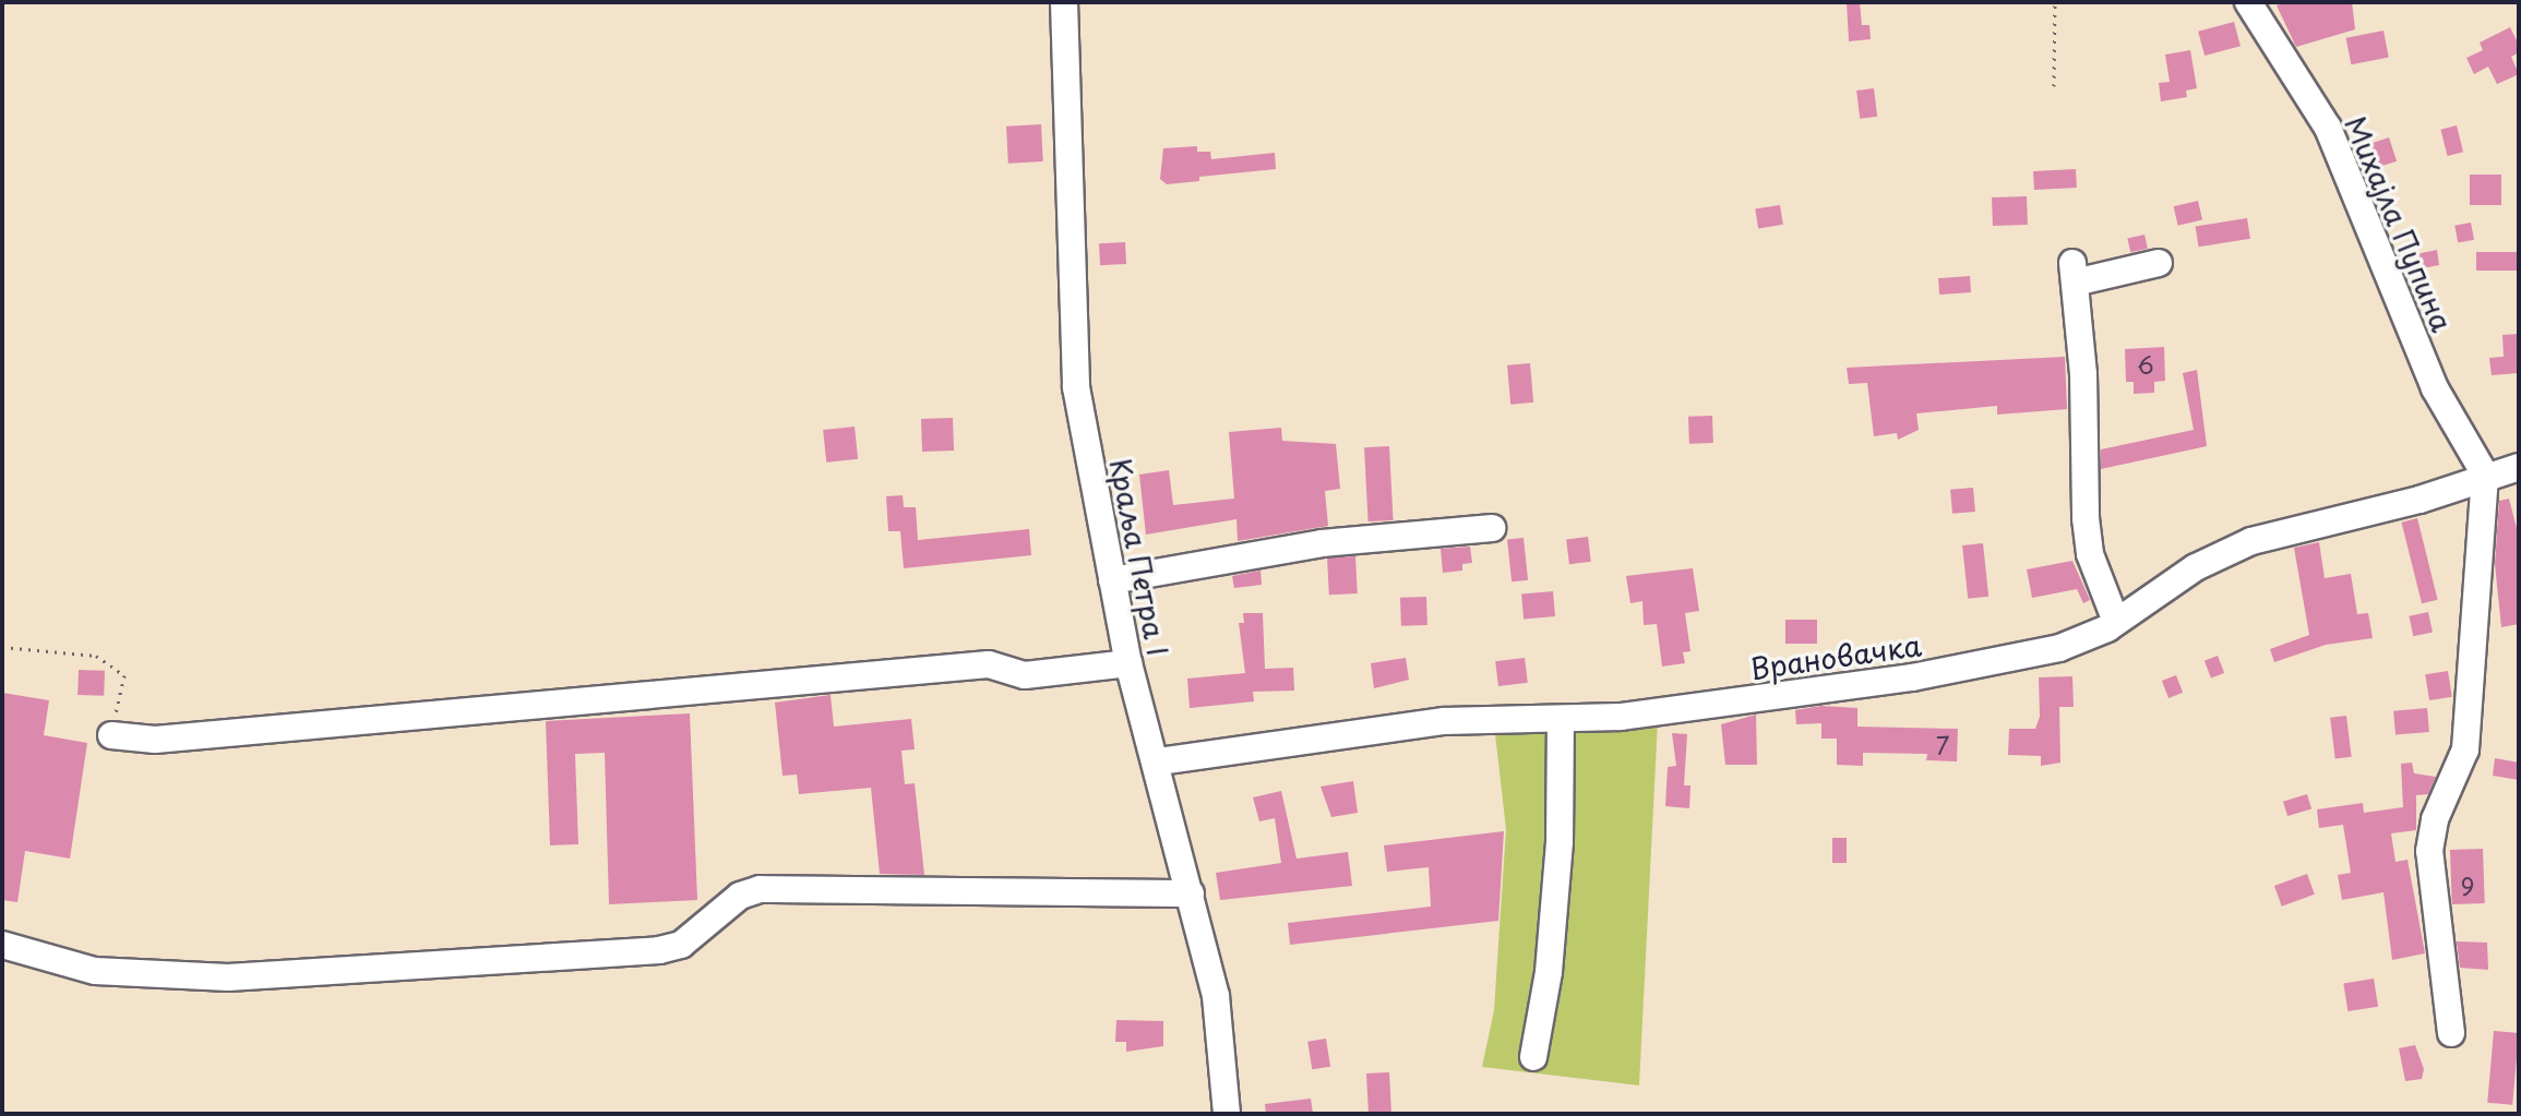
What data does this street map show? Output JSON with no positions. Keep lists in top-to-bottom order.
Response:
{
  "streets": {
    "street": ["Михајла Пупина", "Краља Петра I", "Врановачка"]
  },
  "crossings": [
    ["Михајла Пупина", "Врановачка"],
    ["Краља Петра I", "Врановачка"]
  ],
  "house_numbers": ["6", "7", "9"]
}
